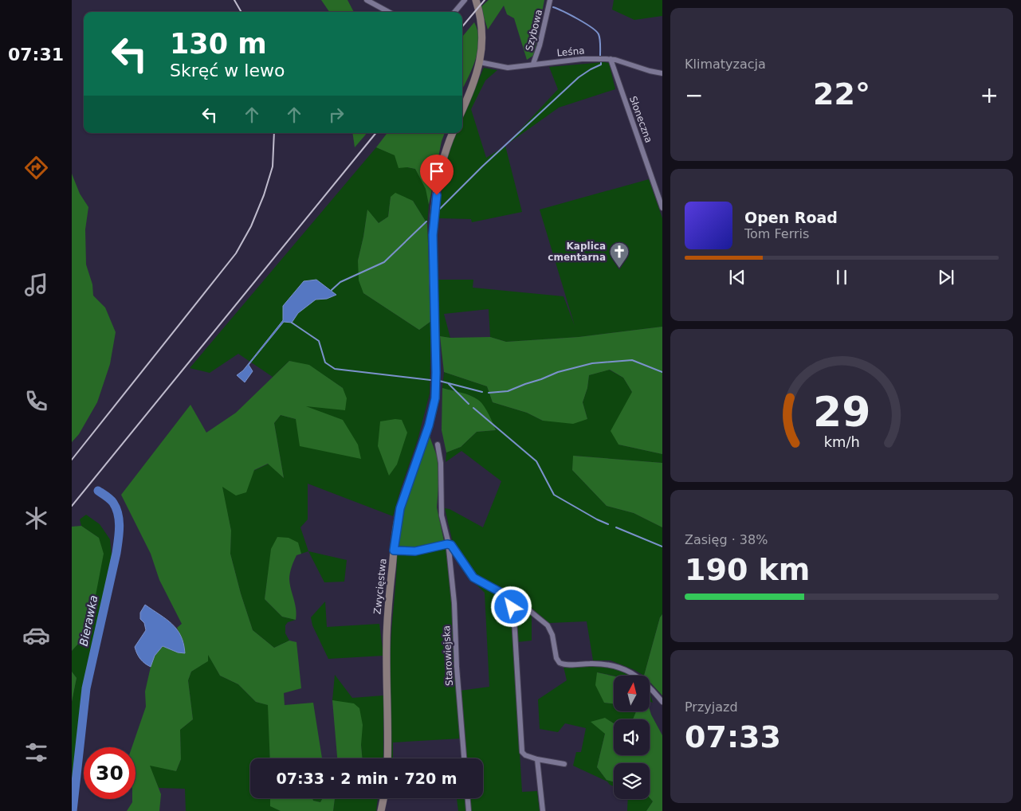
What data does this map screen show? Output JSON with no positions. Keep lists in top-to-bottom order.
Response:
{
  "streets": {
    "main road": ["Zwycięstwa"],
    "street": [
      "Szybowa",
      "Leśna",
      "Słoneczna",
      "Starowiejska"
    ]
  },
  "crossings": [
    ["Szybowa", "Leśna"],
    ["Leśna", "Słoneczna"]
  ],
  "water": ["Bierawka"],
  "places": {
    "church": ["Kaplica cmentarna"]
  },
  "north": "top",
  "page": {
    "tabs": "07:31",
    "tile": [
      "Klimatyzacja",
      ["Zasięg · 38%", "190 km"],
      ["Przyjazd", "07:33"]
    ],
    "turn": ["130 m", "Skręć w lewo"],
    "heat": ["−", "22°", "+"],
    "song": ["Open Road", "Tom Ferris"],
    "limit": "30",
    "trip": "07:33 · 2 min · 720 m",
    "gauge": ["29", "km/h"]
  }
}
